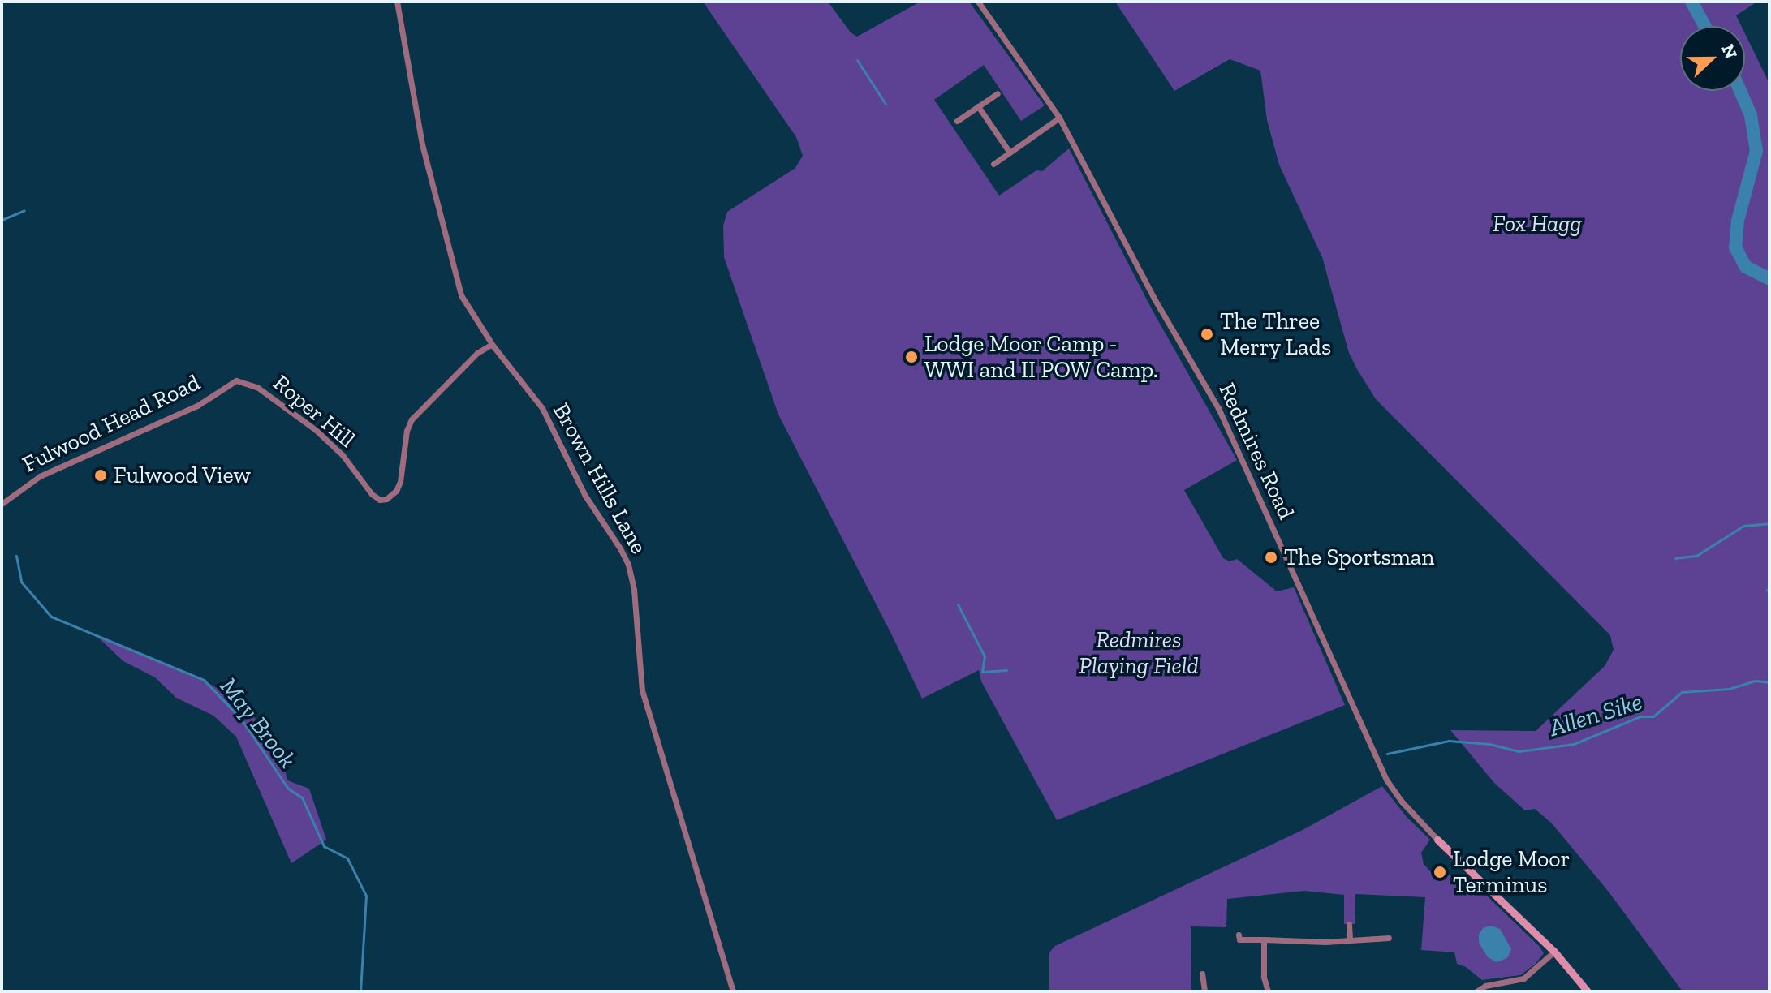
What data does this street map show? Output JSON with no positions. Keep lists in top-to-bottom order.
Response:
{
  "streets": {
    "street": [
      "Roper Hill",
      "Fulwood Head Road",
      "Redmires Road",
      "Brown Hills Lane"
    ]
  },
  "crossings": [
    ["Roper Hill", "Fulwood Head Road"],
    ["Roper Hill", "Brown Hills Lane"]
  ],
  "water": ["Allen Sike", "May Brook"],
  "parks": ["Fox Hagg", "Redmires Playing Field"],
  "places": [
    "The Three Merry Lads",
    "Lodge Moor Camp - WWI and II POW Camp.",
    "Fulwood View",
    "The Sportsman",
    "Lodge Moor Terminus"
  ],
  "north": "right"
}
